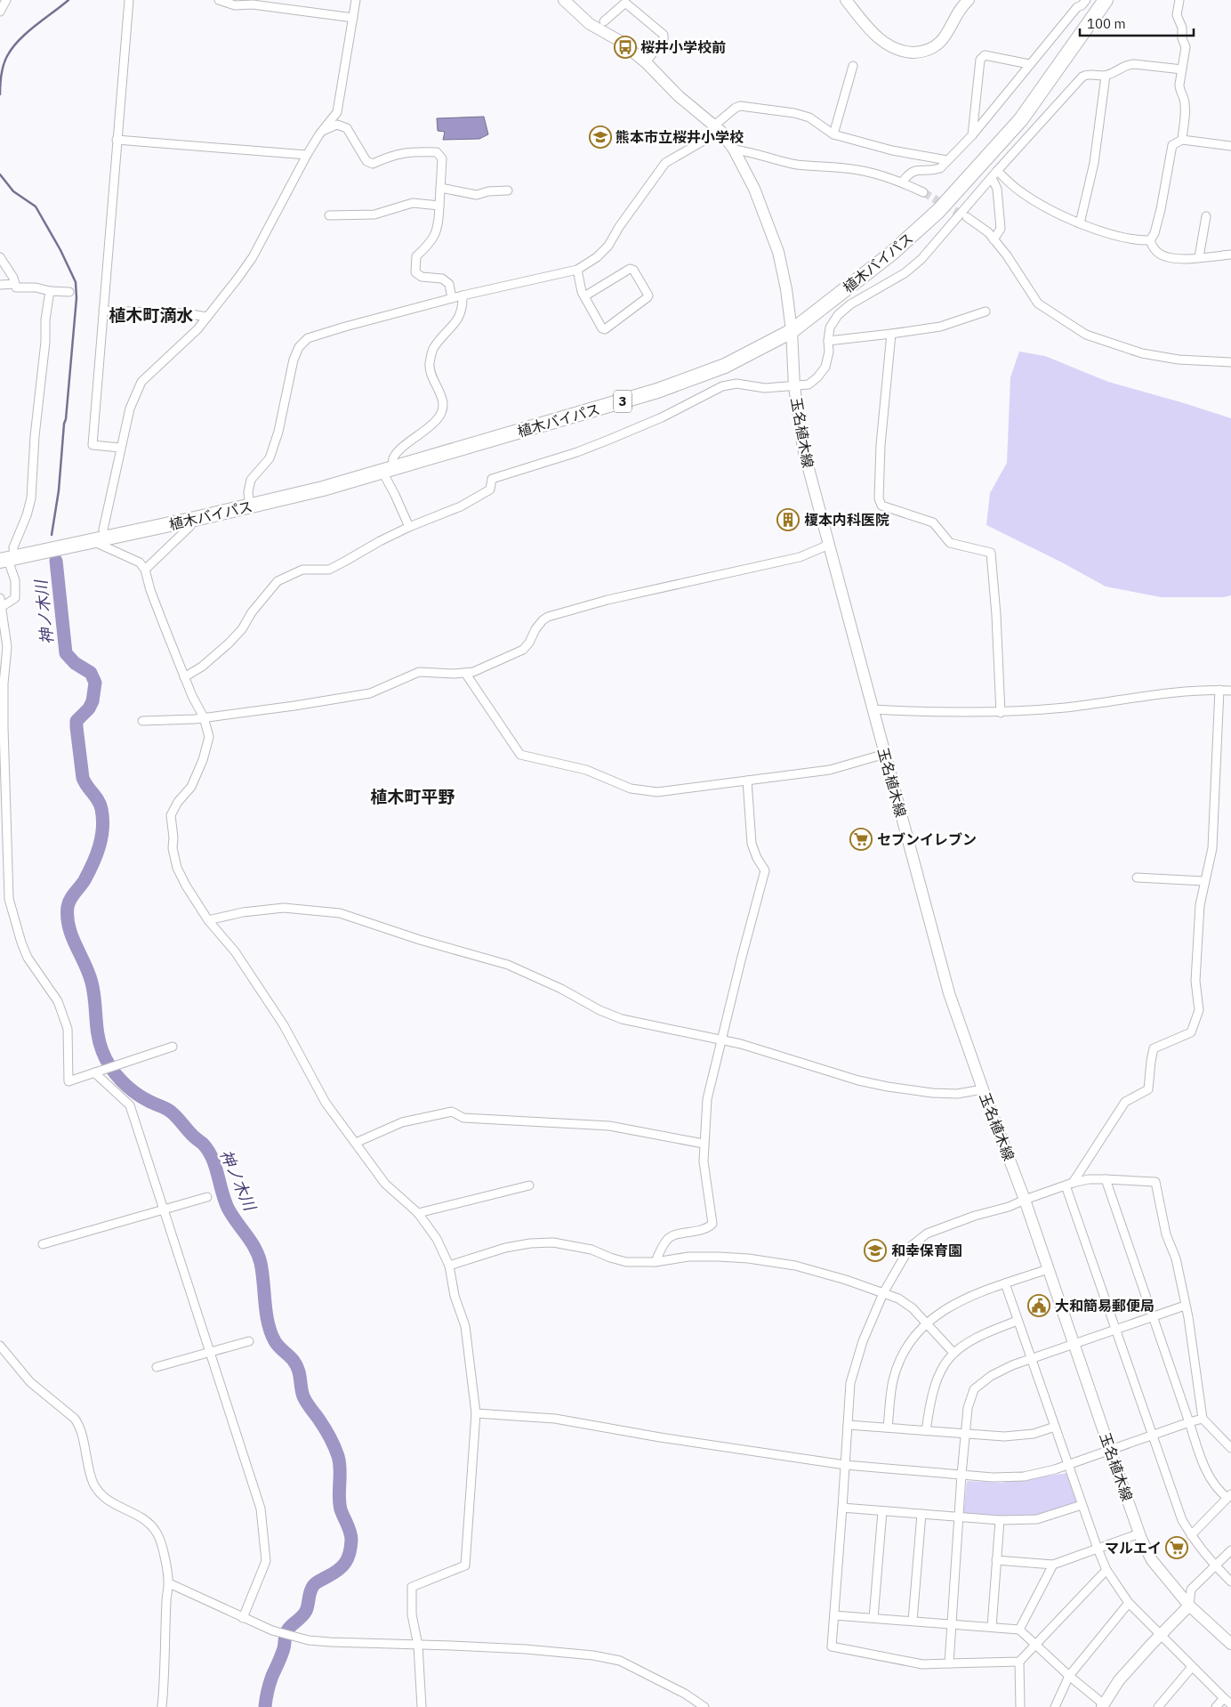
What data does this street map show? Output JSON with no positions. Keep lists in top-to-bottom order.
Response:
{
  "streets": {
    "highway": ["植木バイパス", "3"],
    "main road": ["玉名植木線"]
  },
  "crossings": [
    ["植木バイパス", "玉名植木線"]
  ],
  "districts": ["植木町滴水", "植木町平野"],
  "water": ["神ノ木川"],
  "places": {
    "bus stop": ["桜井小学校前"],
    "school or university": ["熊本市立桜井小学校", "和幸保育園"],
    "building": ["榎本内科医院"],
    "supermarket": ["セブンイレブン", "マルエイ"],
    "public building": ["大和簡易郵便局"]
  },
  "scale_bar": "100 m"
}
